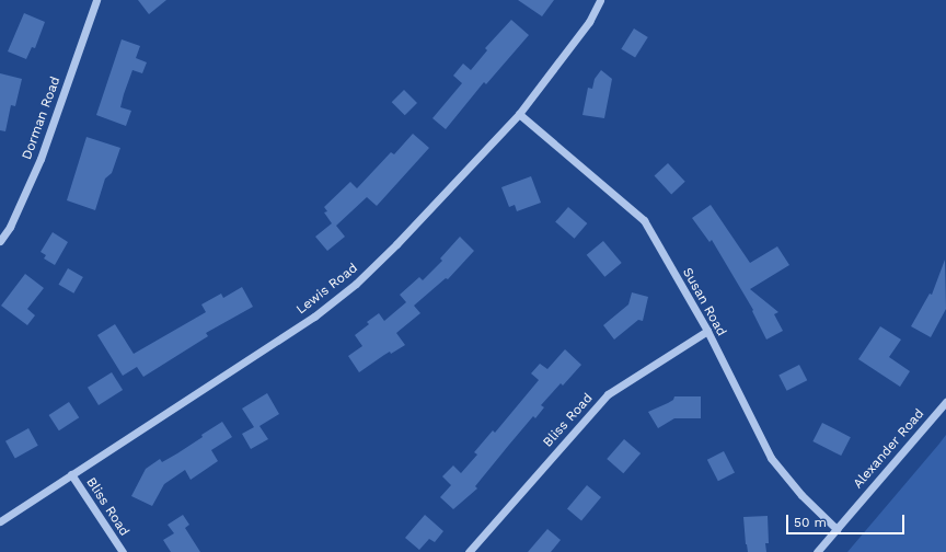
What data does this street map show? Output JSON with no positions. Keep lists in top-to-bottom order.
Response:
{
  "streets": {
    "street": [
      "Dorman Road",
      "Lewis Road",
      "Susan Road",
      "Bliss Road",
      "Alexander Road"
    ]
  },
  "crossings": [
    ["Lewis Road", "Susan Road"],
    ["Lewis Road", "Bliss Road"],
    ["Susan Road", "Bliss Road"],
    ["Susan Road", "Alexander Road"]
  ],
  "scale_bar": "50 m"
}
